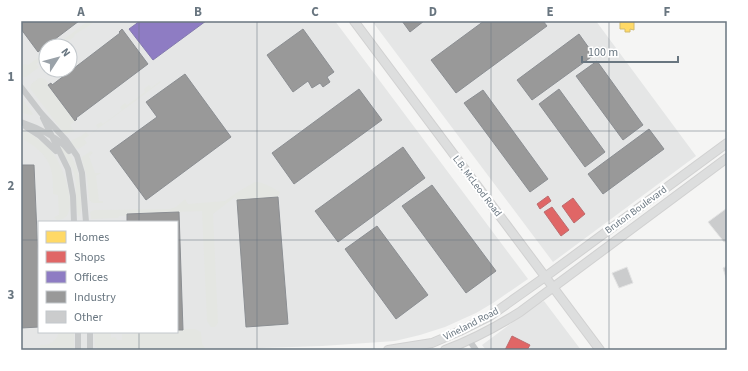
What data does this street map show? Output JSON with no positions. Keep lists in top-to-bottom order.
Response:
{
  "streets": {
    "street": ["L.B. McLeod Road", "Bruton Boulevard", "Vineland Road"]
  },
  "crossings": [
    ["L.B. McLeod Road", "Bruton Boulevard"],
    ["L.B. McLeod Road", "Vineland Road"],
    ["Bruton Boulevard", "Vineland Road"]
  ],
  "legend": [
    "Homes",
    "Shops",
    "Offices",
    "Industry",
    "Other"
  ],
  "scale_bar": "100 m",
  "north": "top right",
  "grid": {
    "columns": [
      "A",
      "B",
      "C",
      "D",
      "E",
      "F"
    ],
    "rows": ["1", "2", "3"]
  }
}
